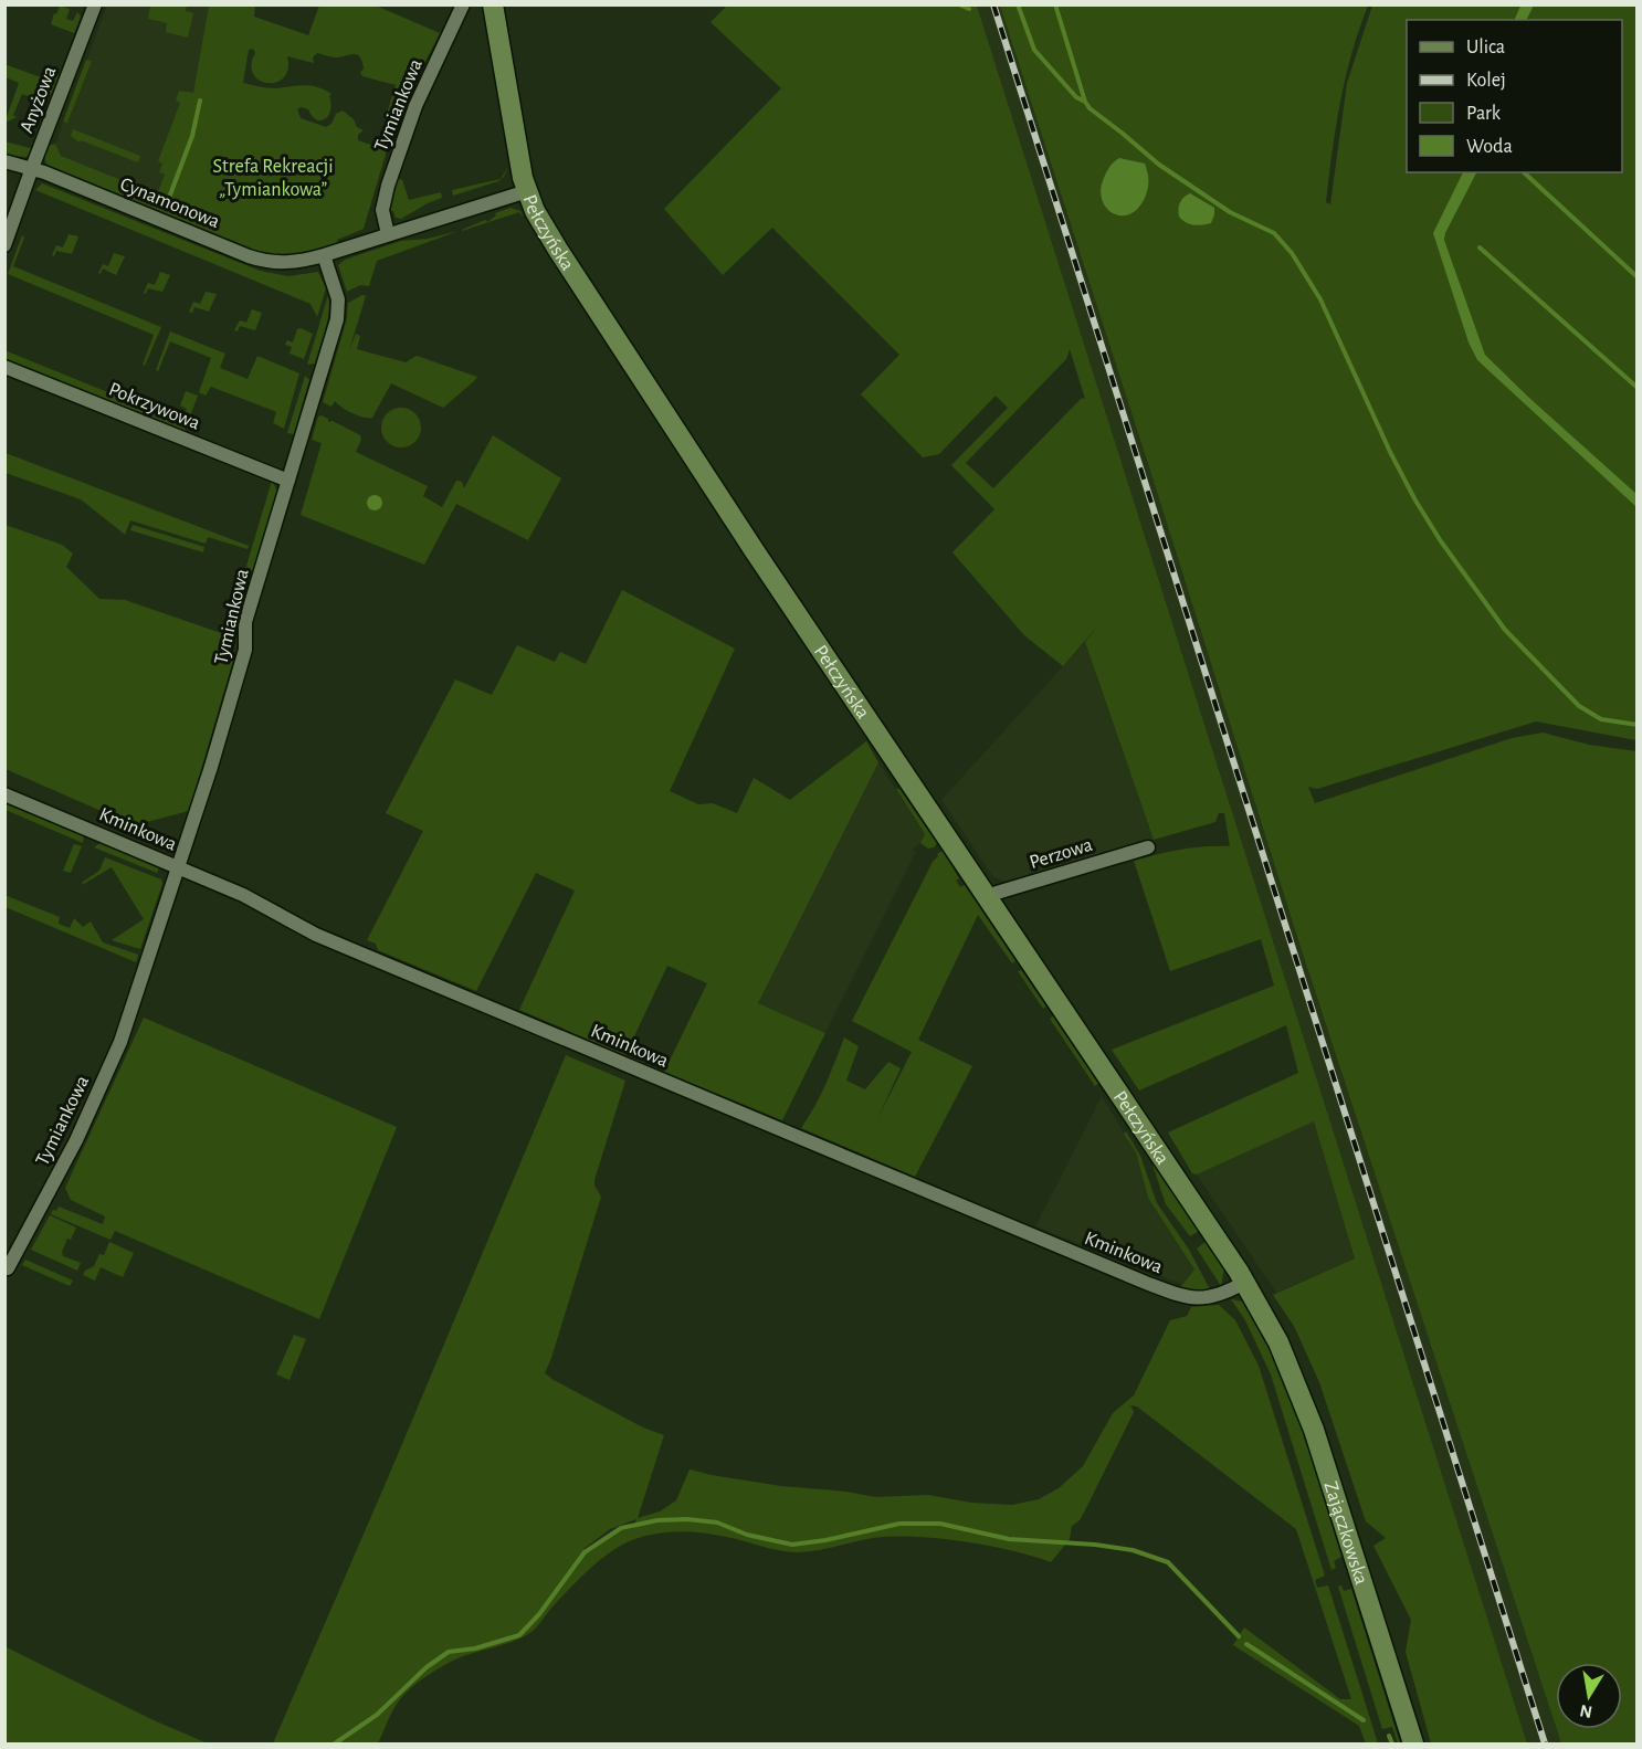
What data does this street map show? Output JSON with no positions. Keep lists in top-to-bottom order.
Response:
{
  "streets": {
    "main road": ["Pełczyńska", "Zajączkowska"],
    "street": [
      "Anyżowa",
      "Tymiankowa",
      "Cynamonowa",
      "Pokrzywowa",
      "Kminkowa",
      "Perzowa"
    ]
  },
  "crossings": [
    ["Anyżowa", "Cynamonowa"],
    ["Tymiankowa", "Cynamonowa"],
    ["Tymiankowa", "Pokrzywowa"],
    ["Tymiankowa", "Kminkowa"],
    ["Pełczyńska", "Kminkowa"],
    ["Pełczyńska", "Perzowa"],
    ["Pełczyńska", "Zajączkowska"]
  ],
  "parks": ["Strefa Rekreacji „Tymiankowa”"],
  "legend": [
    "Ulica",
    "Kolej",
    "Park",
    "Woda"
  ],
  "north": "bottom"
}
